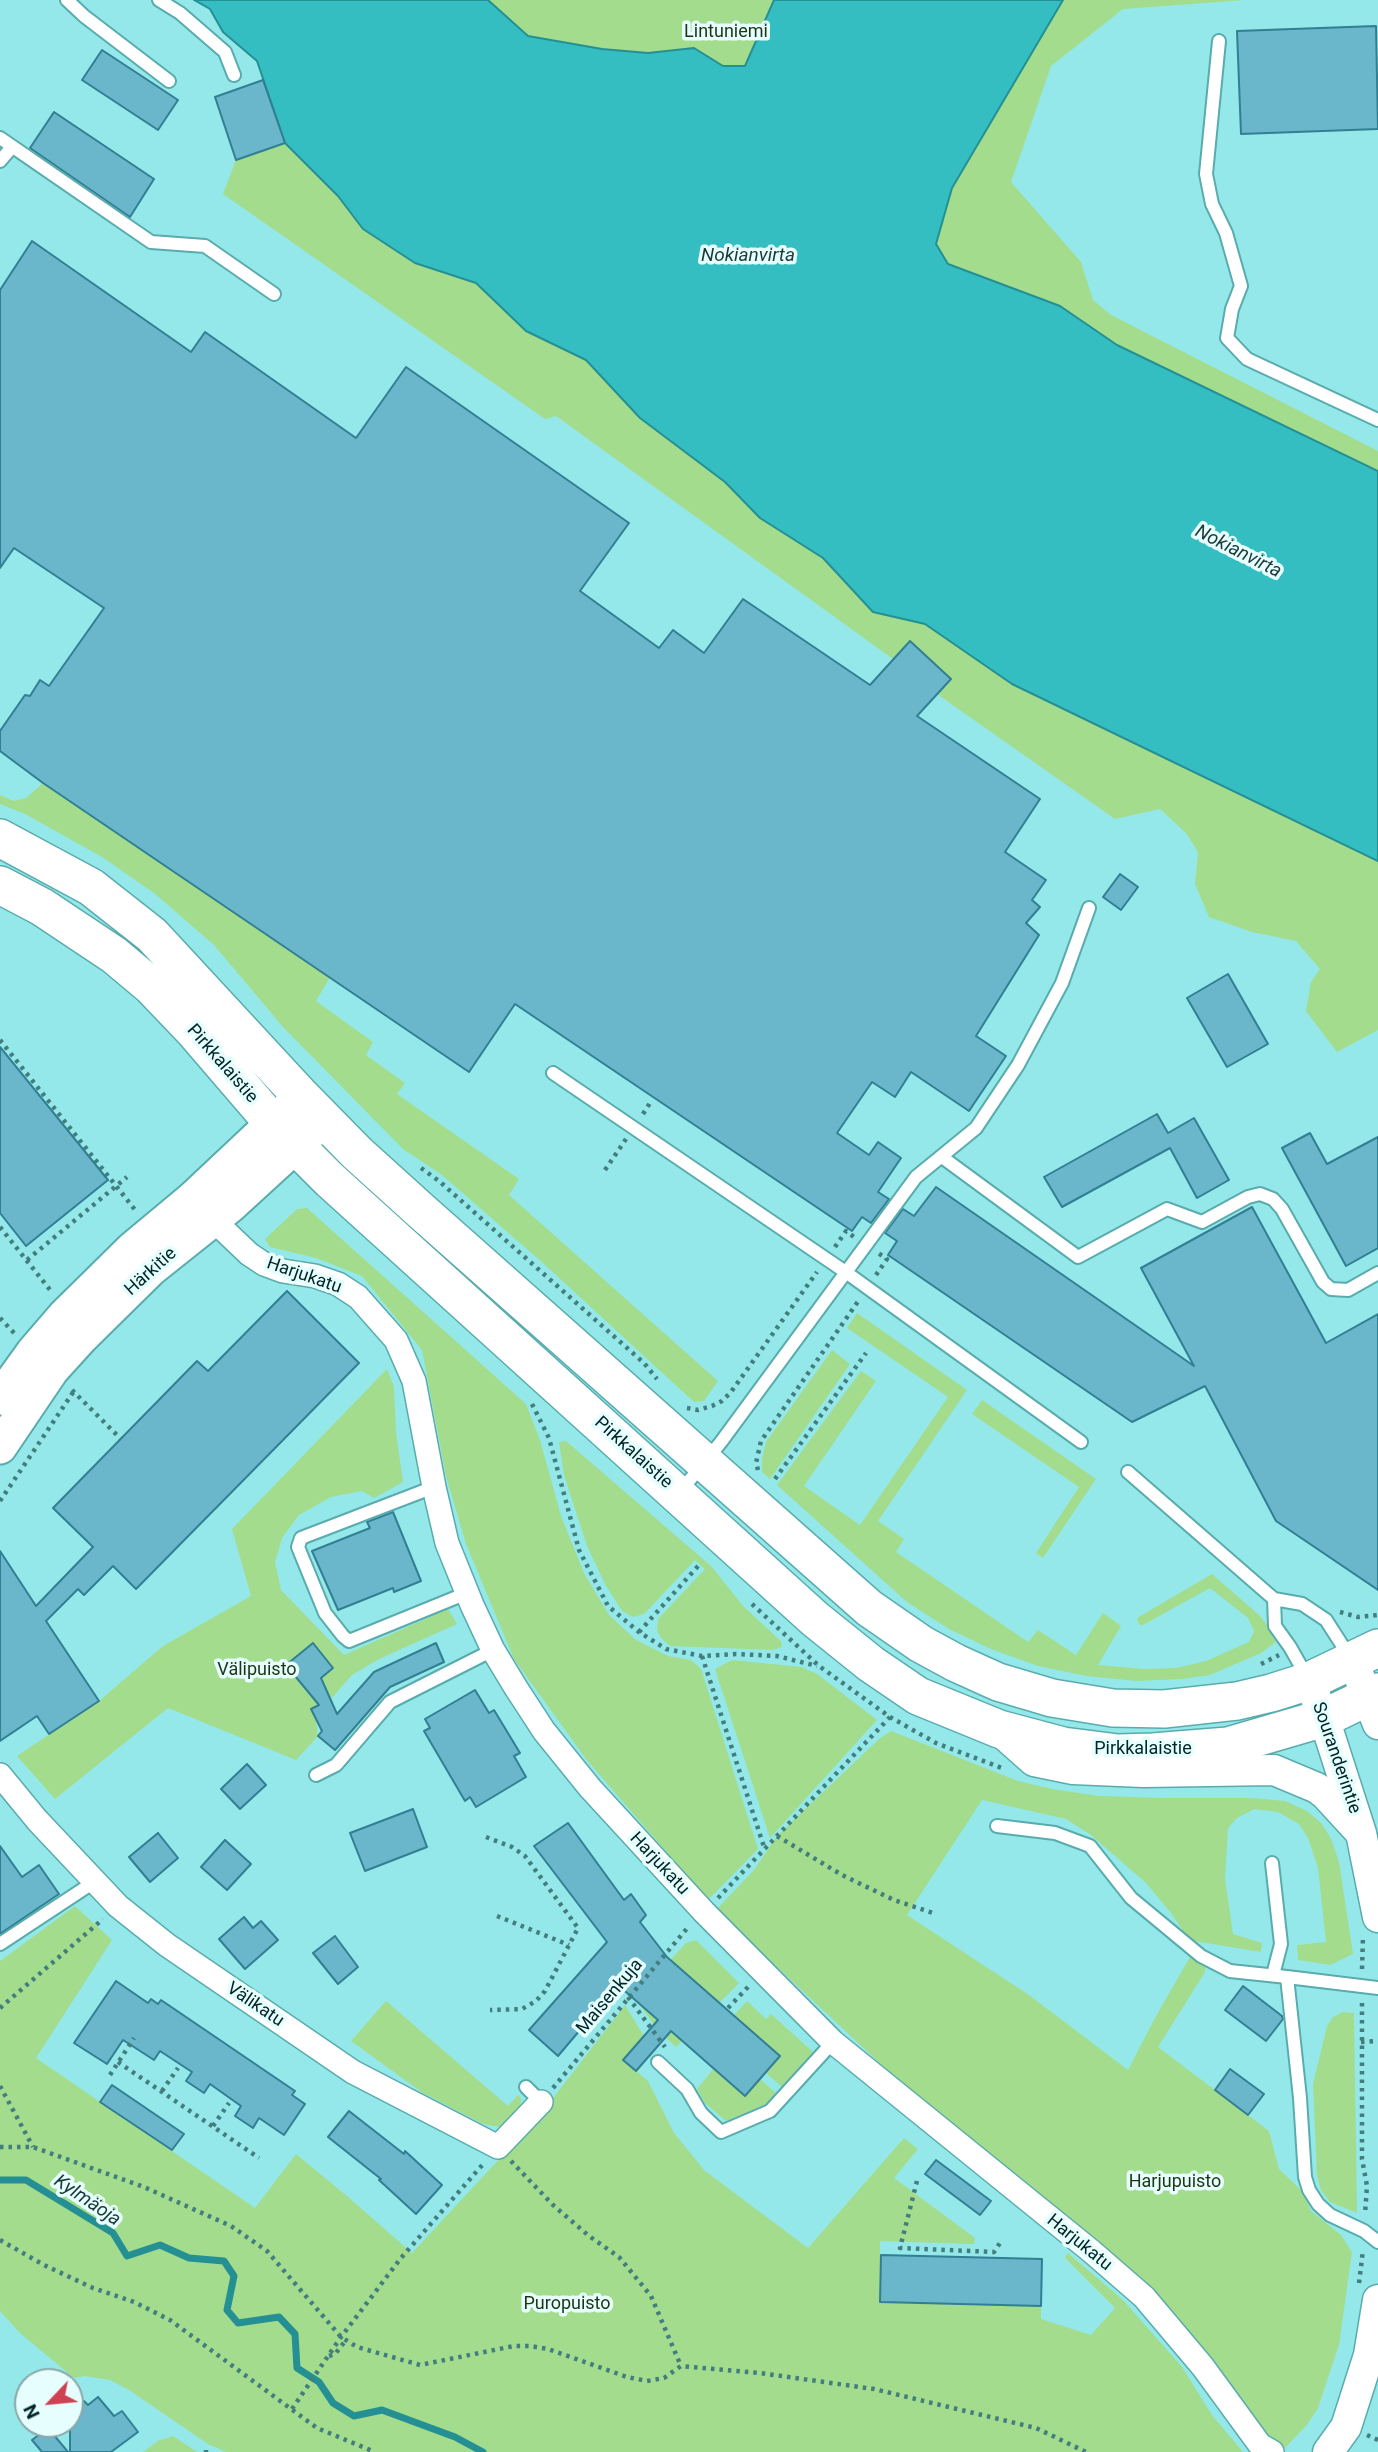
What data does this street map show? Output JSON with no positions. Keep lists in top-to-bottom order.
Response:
{
  "streets": {
    "main road": ["Pirkkalaistie", "Härkitie"],
    "street": ["Harjukatu", "Souranderintie", "Välikatu"],
    "path": ["Maisenkuja"]
  },
  "crossings": [
    ["Pirkkalaistie", "Härkitie"],
    ["Pirkkalaistie", "Souranderintie"],
    ["Härkitie", "Harjukatu"],
    ["Harjukatu", "Maisenkuja"]
  ],
  "water": ["Nokianvirta", "Kylmäoja"],
  "parks": [
    "Lintuniemi",
    "Välipuisto",
    "Harjupuisto",
    "Puropuisto"
  ],
  "north": "bottom left"
}
